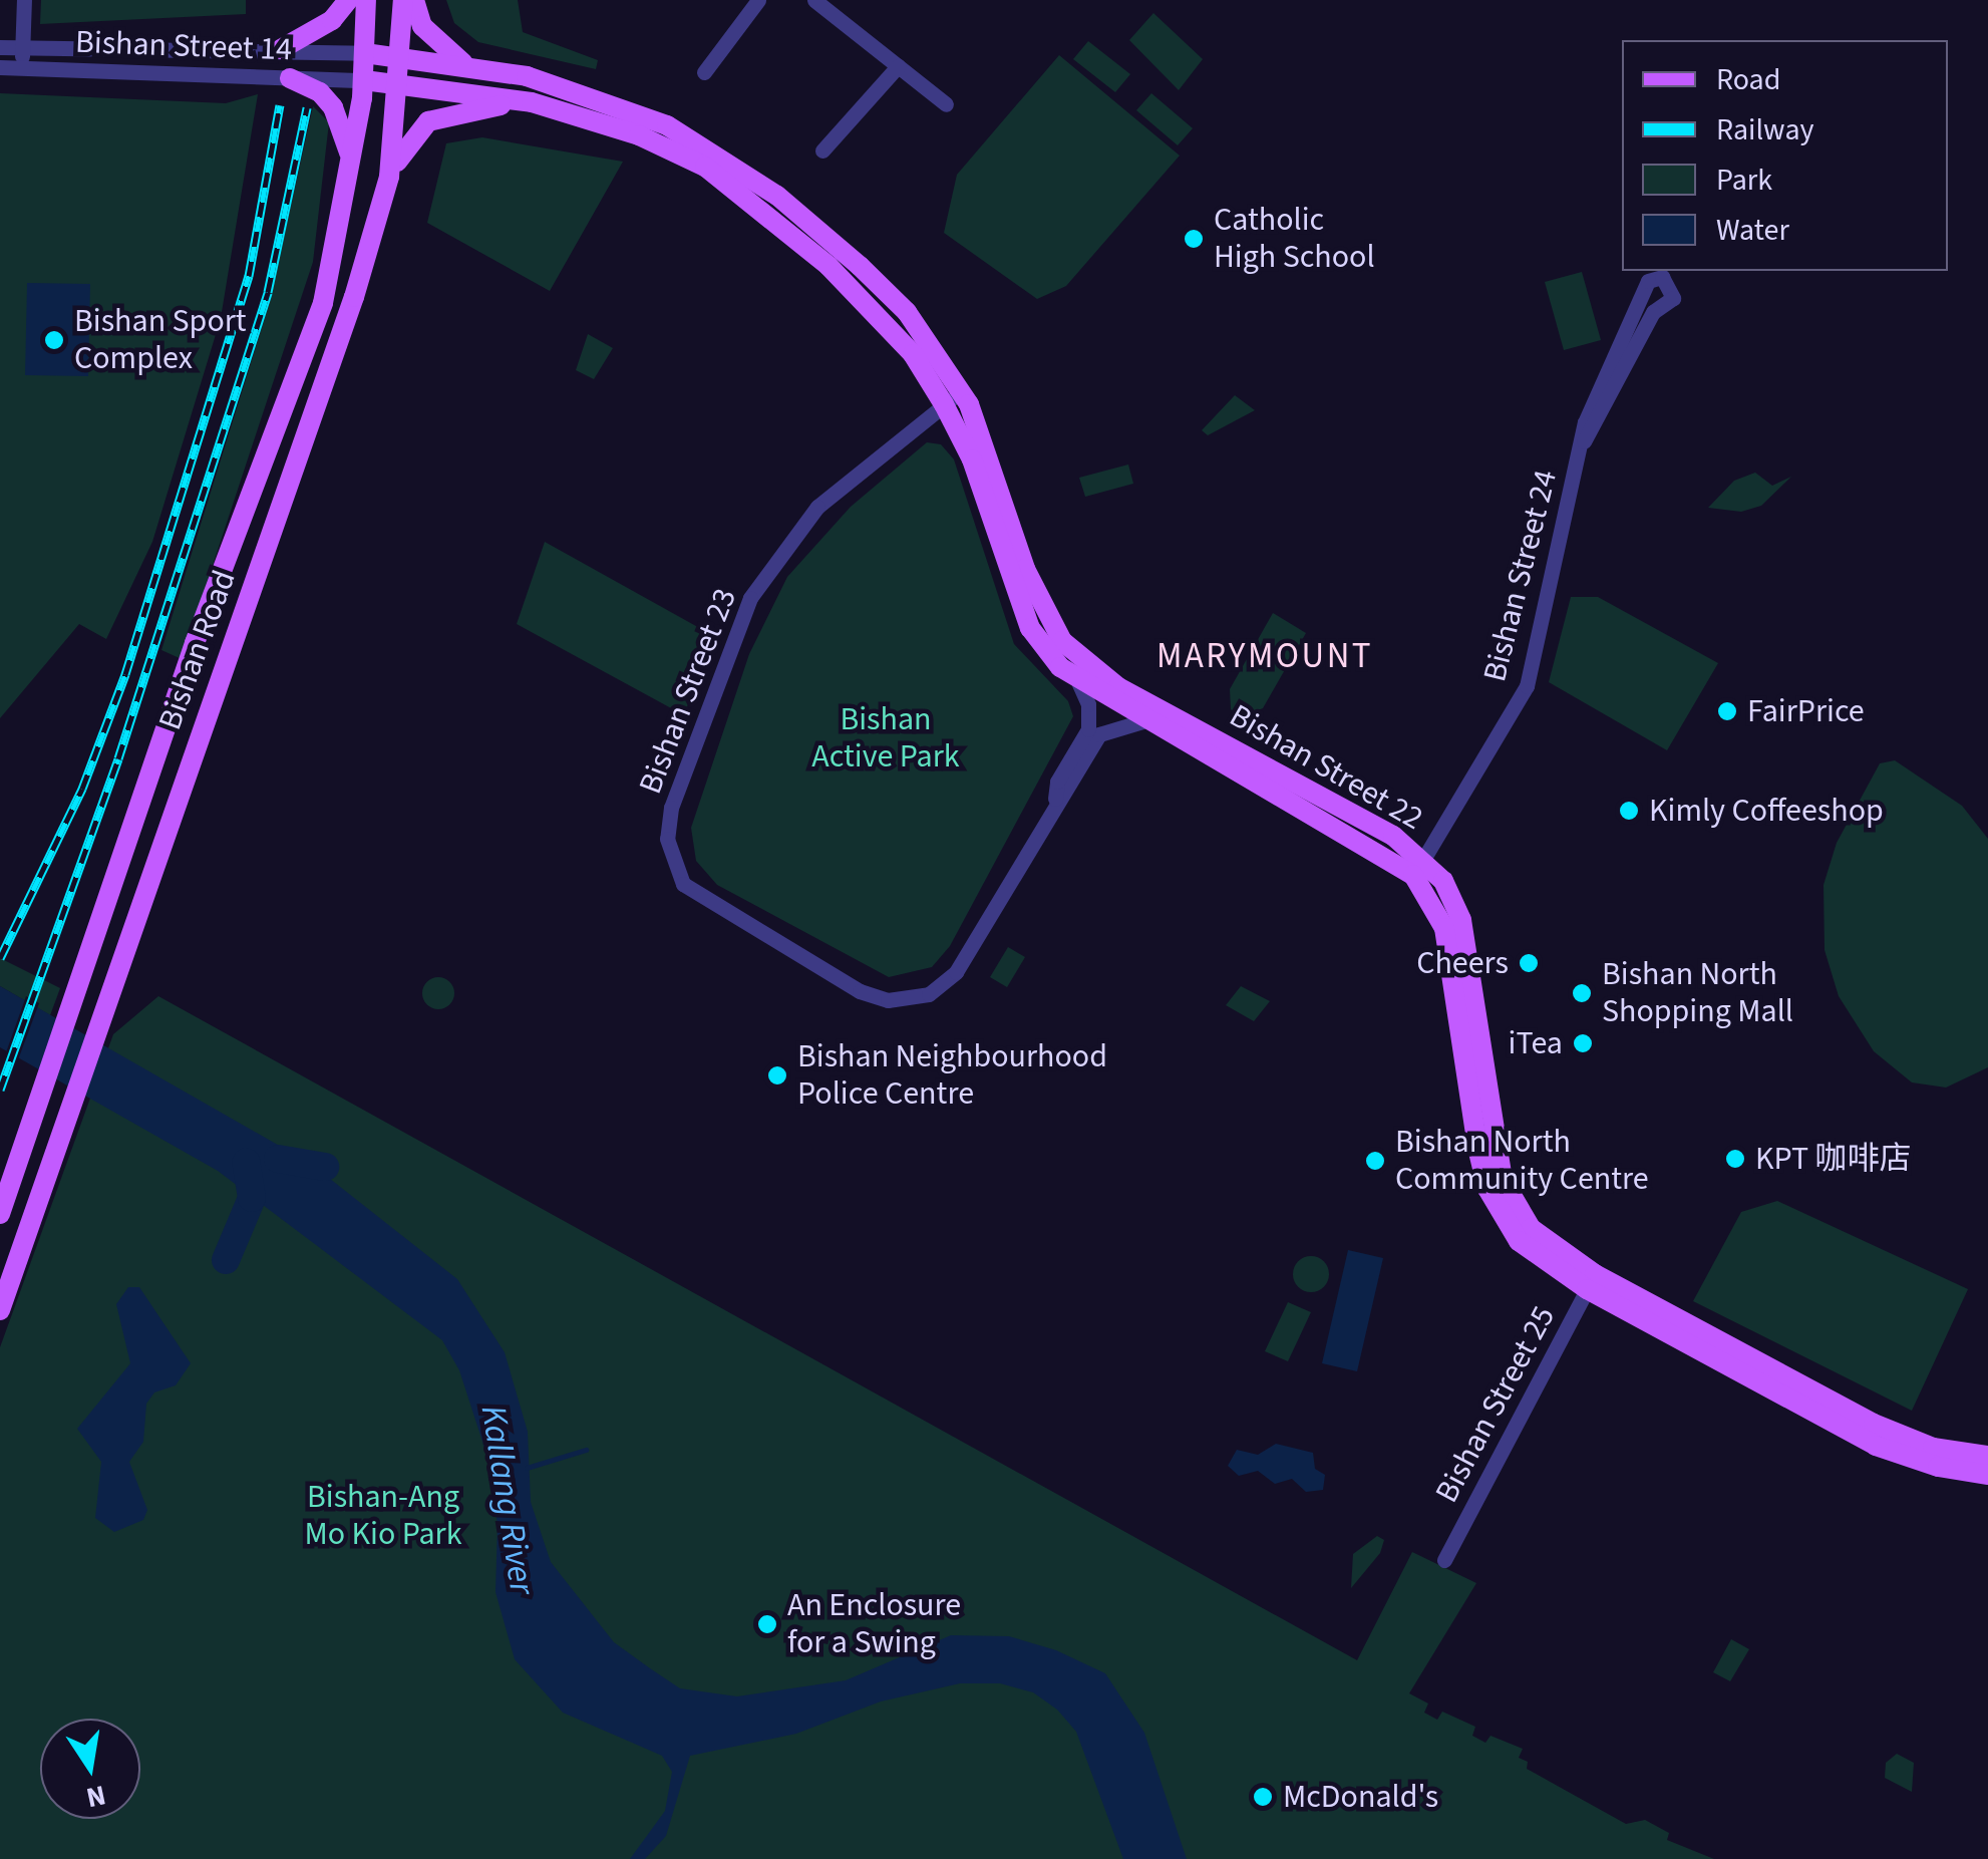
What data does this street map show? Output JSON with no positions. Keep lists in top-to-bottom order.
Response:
{
  "streets": {
    "main road": ["Bishan Road", "Bishan Street 22"],
    "street": [
      "Bishan Street 14",
      "Bishan Street 24",
      "Bishan Street 23",
      "Bishan Street 25"
    ]
  },
  "crossings": [
    ["Bishan Street 14", "Bishan Road"],
    ["Bishan Street 14", "Bishan Street 22"],
    ["Bishan Street 24", "Bishan Street 22"],
    ["Bishan Road", "Bishan Street 22"],
    ["Bishan Street 23", "Bishan Street 22"],
    ["Bishan Street 22", "Bishan Street 25"]
  ],
  "districts": ["MARYMOUNT"],
  "water": ["Kallang River"],
  "parks": ["Bishan Active Park", "Bishan-Ang Mo Kio Park"],
  "places": [
    "Catholic High School",
    "Bishan Sport Complex",
    "FairPrice",
    "Kimly Coffeeshop",
    "Cheers",
    "Bishan North Shopping Mall",
    "iTea",
    "Bishan Neighbourhood Police Centre",
    "KPT 咖啡店",
    "Bishan North Community Centre",
    "An Enclosure for a Swing",
    "McDonald's"
  ],
  "legend": [
    "Road",
    "Railway",
    "Park",
    "Water"
  ],
  "north": "bottom"
}
